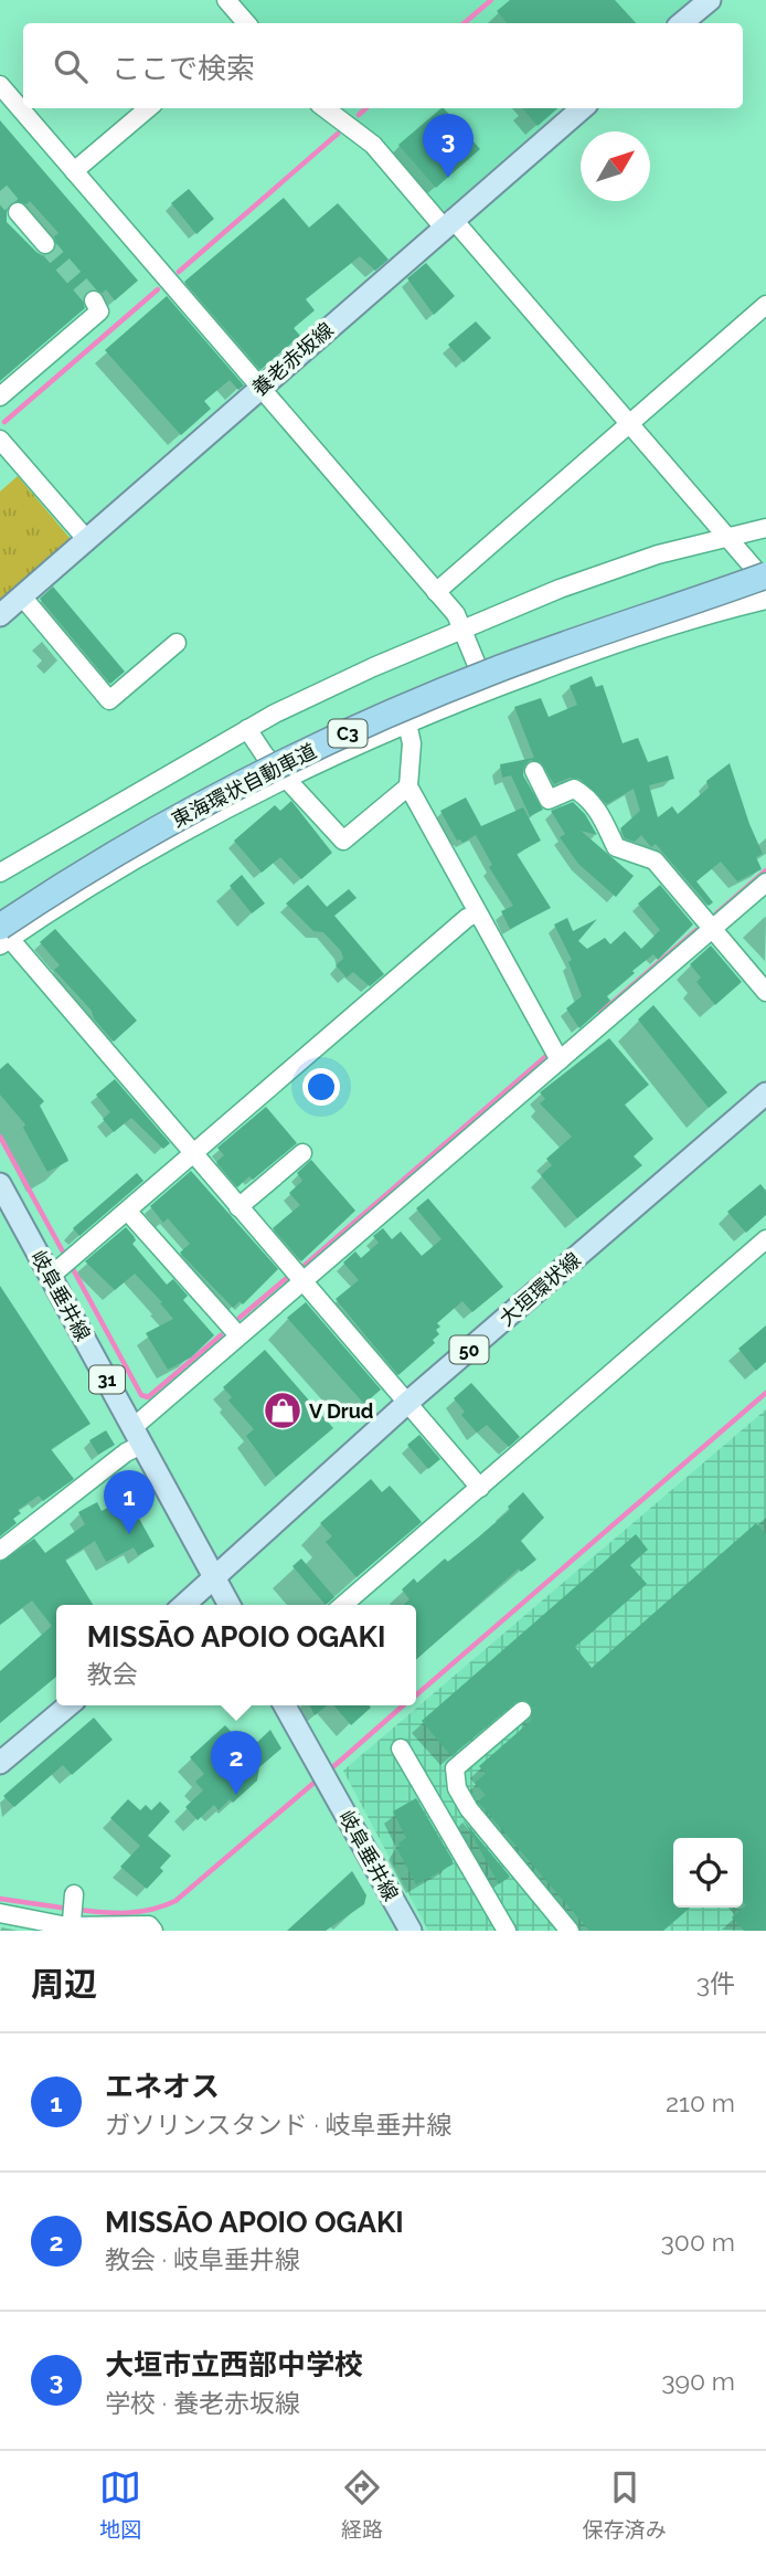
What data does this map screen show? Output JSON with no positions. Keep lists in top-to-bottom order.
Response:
{
  "streets": {
    "highway": ["C3", "東海環状自動車道"],
    "main road": [
      "養老赤坂線",
      "大垣環状線",
      "岐阜垂井線",
      "50",
      "31"
    ]
  },
  "crossings": [
    ["大垣環状線", "岐阜垂井線"]
  ],
  "places": {
    "shop": ["V Drud"]
  },
  "north": "top right",
  "page": {
    "search": "ここで検索",
    "pins": ["3", "1", "2"],
    "popup": ["MISSĀO APOIO OGAKI", "教会"],
    "heading": ["周辺", "3件"],
    "list": [
      {
        "mark": "1",
        "name": "エネオス",
        "note": "ガソリンスタンド · 岐阜垂井線",
        "value": "210 m"
      },
      {
        "mark": "2",
        "name": "MISSĀO APOIO OGAKI",
        "note": "教会 · 岐阜垂井線",
        "value": "300 m"
      },
      {
        "mark": "3",
        "name": "大垣市立西部中学校",
        "note": "学校 · 養老赤坂線",
        "value": "390 m"
      }
    ],
    "nav": ["地図", "経路", "保存済み"]
  }
}
